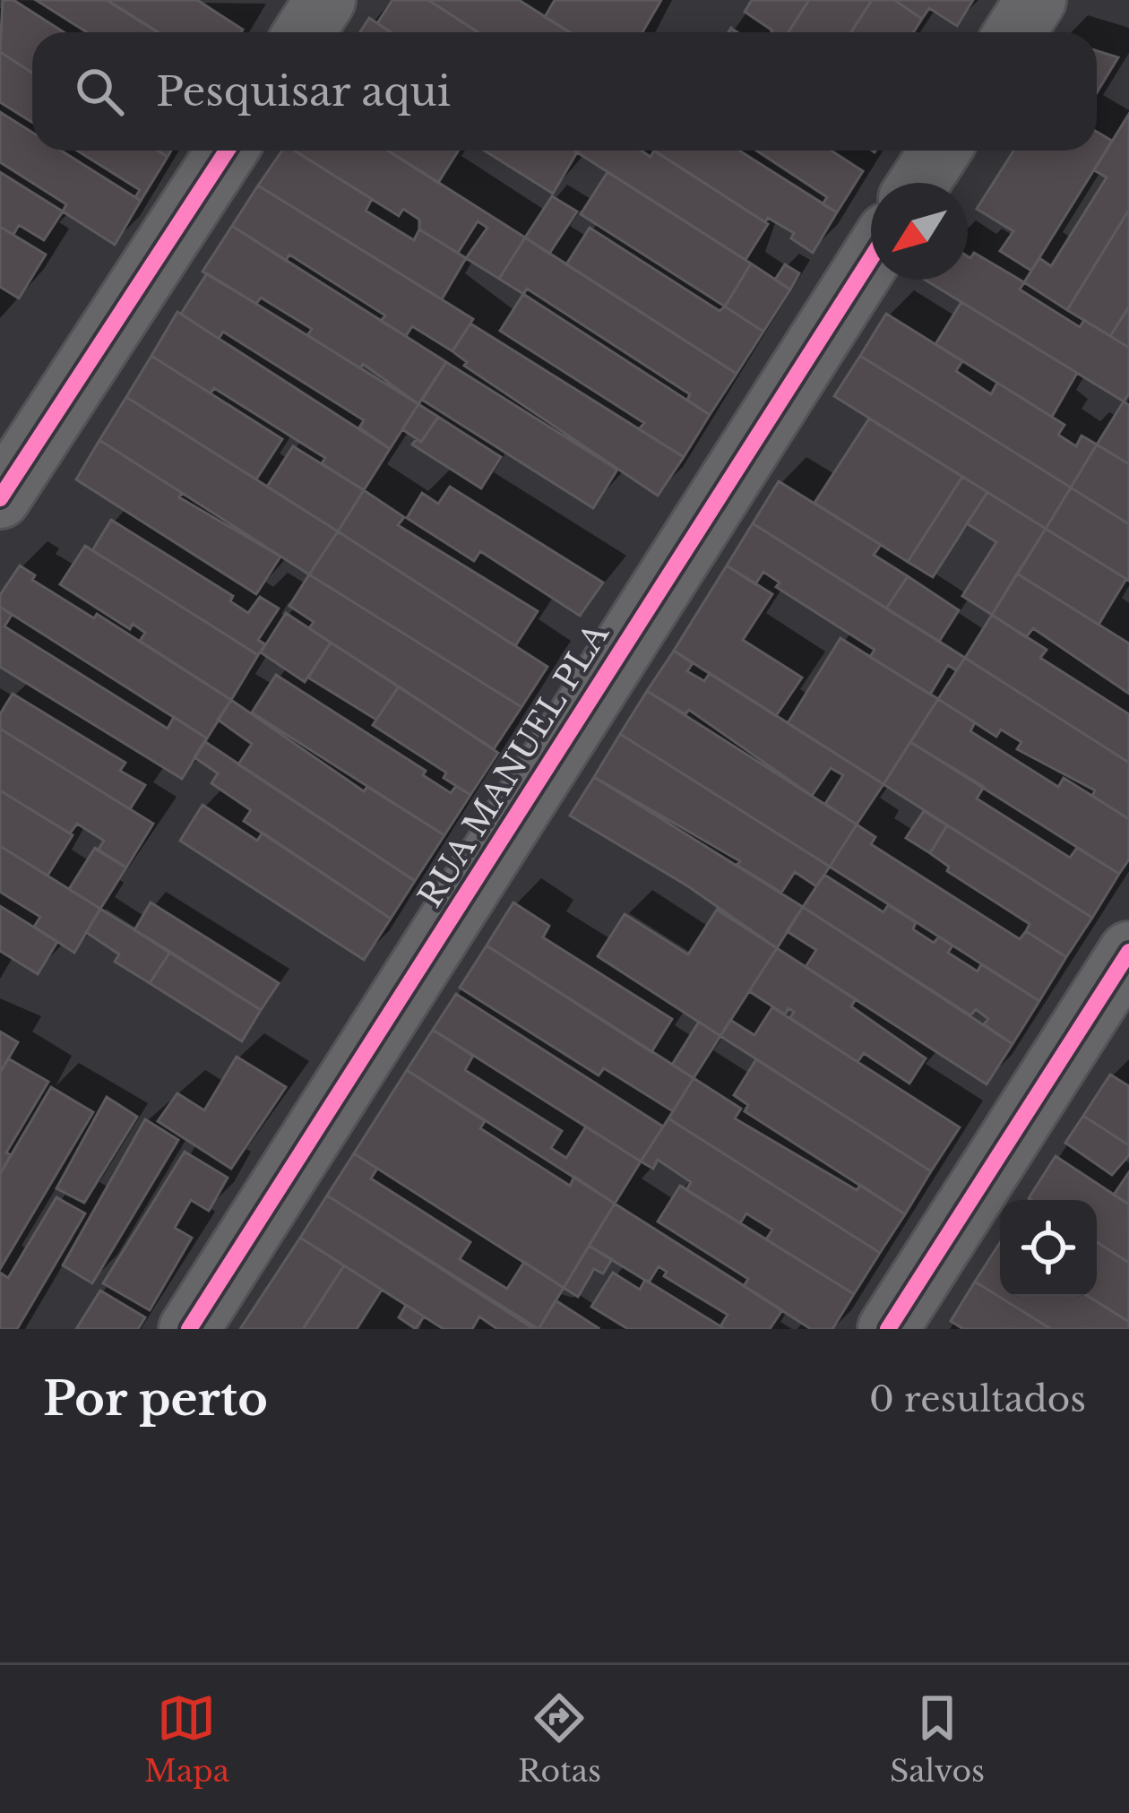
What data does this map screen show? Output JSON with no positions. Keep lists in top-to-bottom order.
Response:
{
  "streets": {
    "street": ["RUA MANUEL PLA"]
  },
  "north": "bottom left",
  "page": {
    "search": "Pesquisar aqui",
    "heading": ["Por perto", "0 resultados"],
    "nav": ["Mapa", "Rotas", "Salvos"]
  }
}
